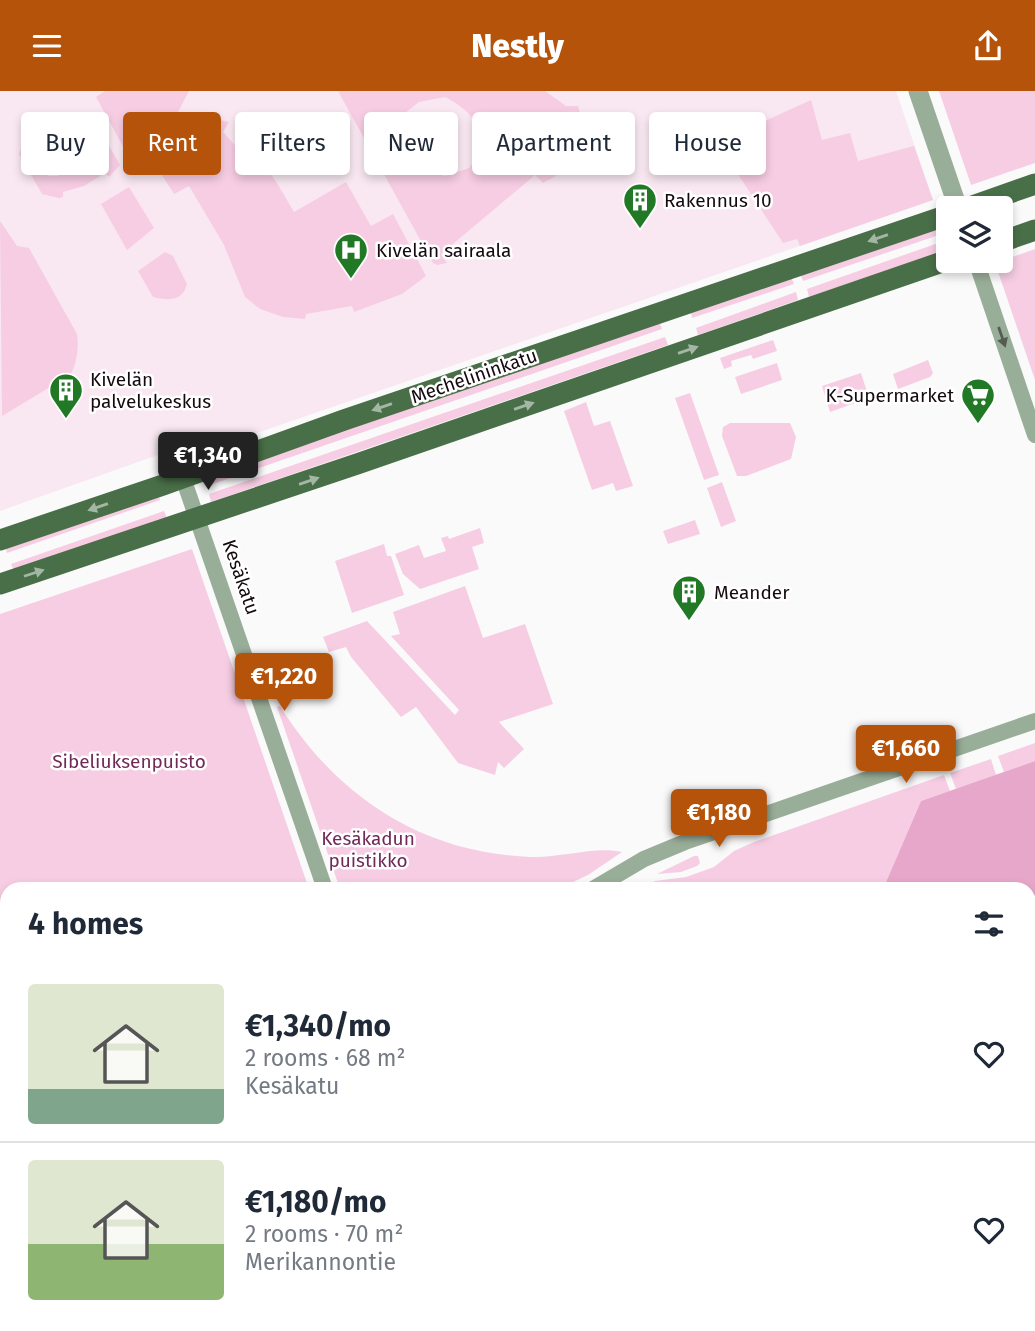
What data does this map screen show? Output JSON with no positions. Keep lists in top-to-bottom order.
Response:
{
  "streets": {
    "main road": ["Mechelininkatu"],
    "street": ["Kesäkatu"]
  },
  "crossings": [
    ["Mechelininkatu", "Kesäkatu"]
  ],
  "parks": ["Sibeliuksenpuisto", "Kesäkadun puistikko"],
  "places": {
    "building": ["Rakennus 10", "Kivelän palvelukeskus", "Meander"],
    "hospital": ["Kivelän sairaala"],
    "supermarket": ["K-Supermarket"]
  },
  "page": {
    "header": "Nestly",
    "chip": [
      "Buy",
      "Rent",
      "Filters",
      "New",
      "Apartment",
      "House"
    ],
    "price": [
      "€1,340",
      "€1,220",
      "€1,660",
      "€1,180"
    ],
    "heading": "4 homes",
    "list": [
      {
        "name": "€1,340/mo",
        "note": "2 rooms · 68 m² · Kesäkatu"
      },
      {
        "name": "€1,180/mo",
        "note": "2 rooms · 70 m² · Merikannontie"
      }
    ]
  }
}
